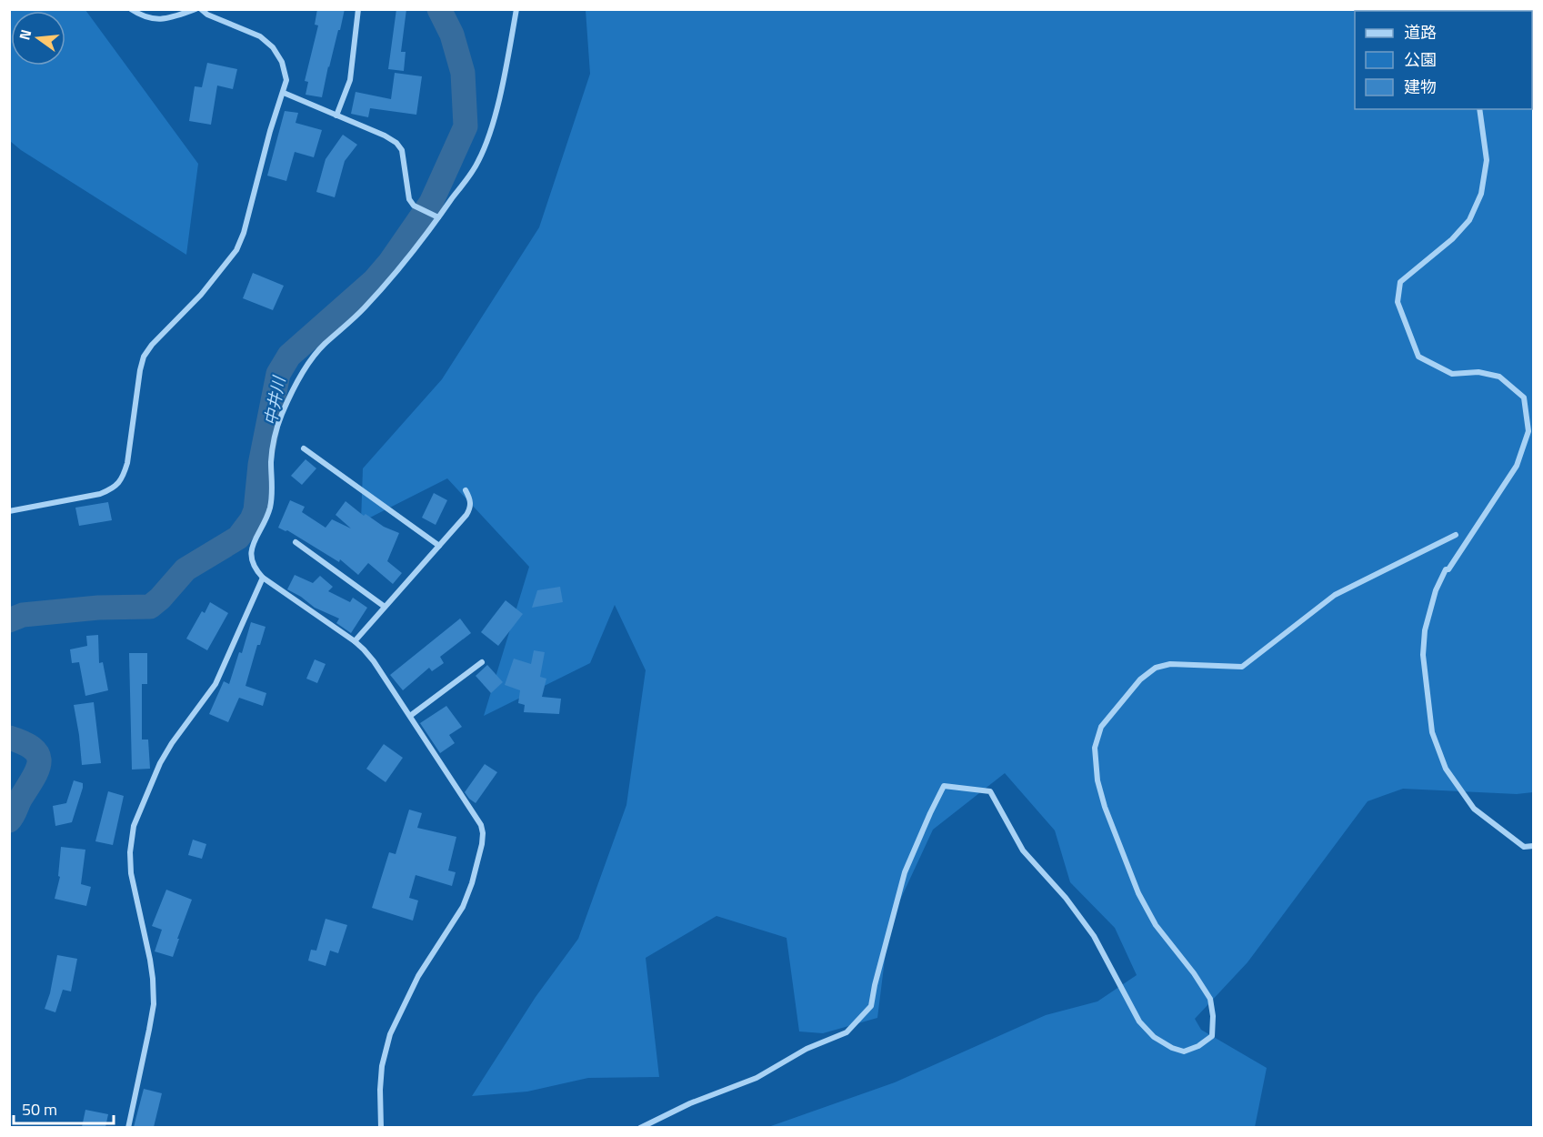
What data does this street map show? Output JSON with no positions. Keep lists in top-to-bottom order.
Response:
{
  "water": ["中井川"],
  "legend": ["道路", "公園", "建物"],
  "scale_bar": "50 m",
  "north": "left"
}
